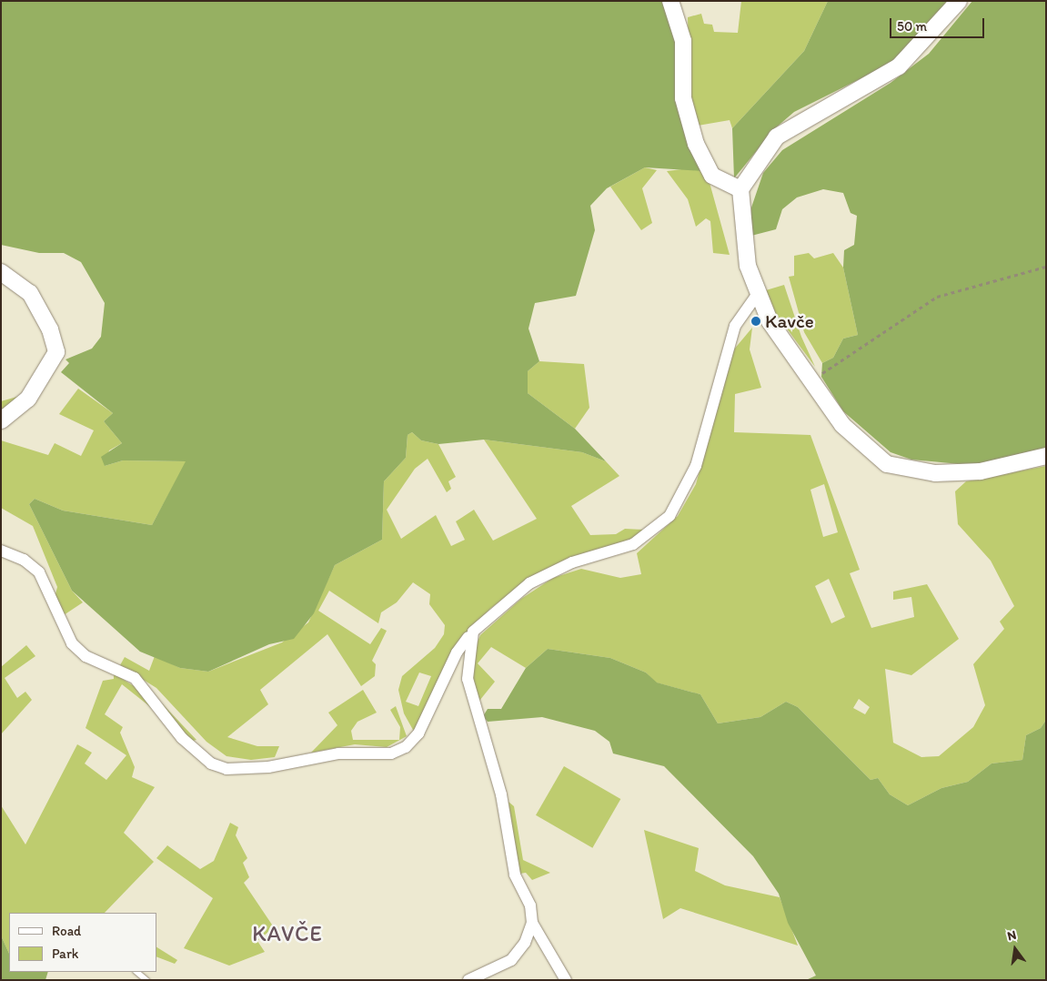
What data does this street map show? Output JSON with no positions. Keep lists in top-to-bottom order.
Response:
{
  "districts": ["KAVČE"],
  "places": ["Kavče"],
  "legend": ["Road", "Park"],
  "scale_bar": "50 m",
  "north": "top"
}
